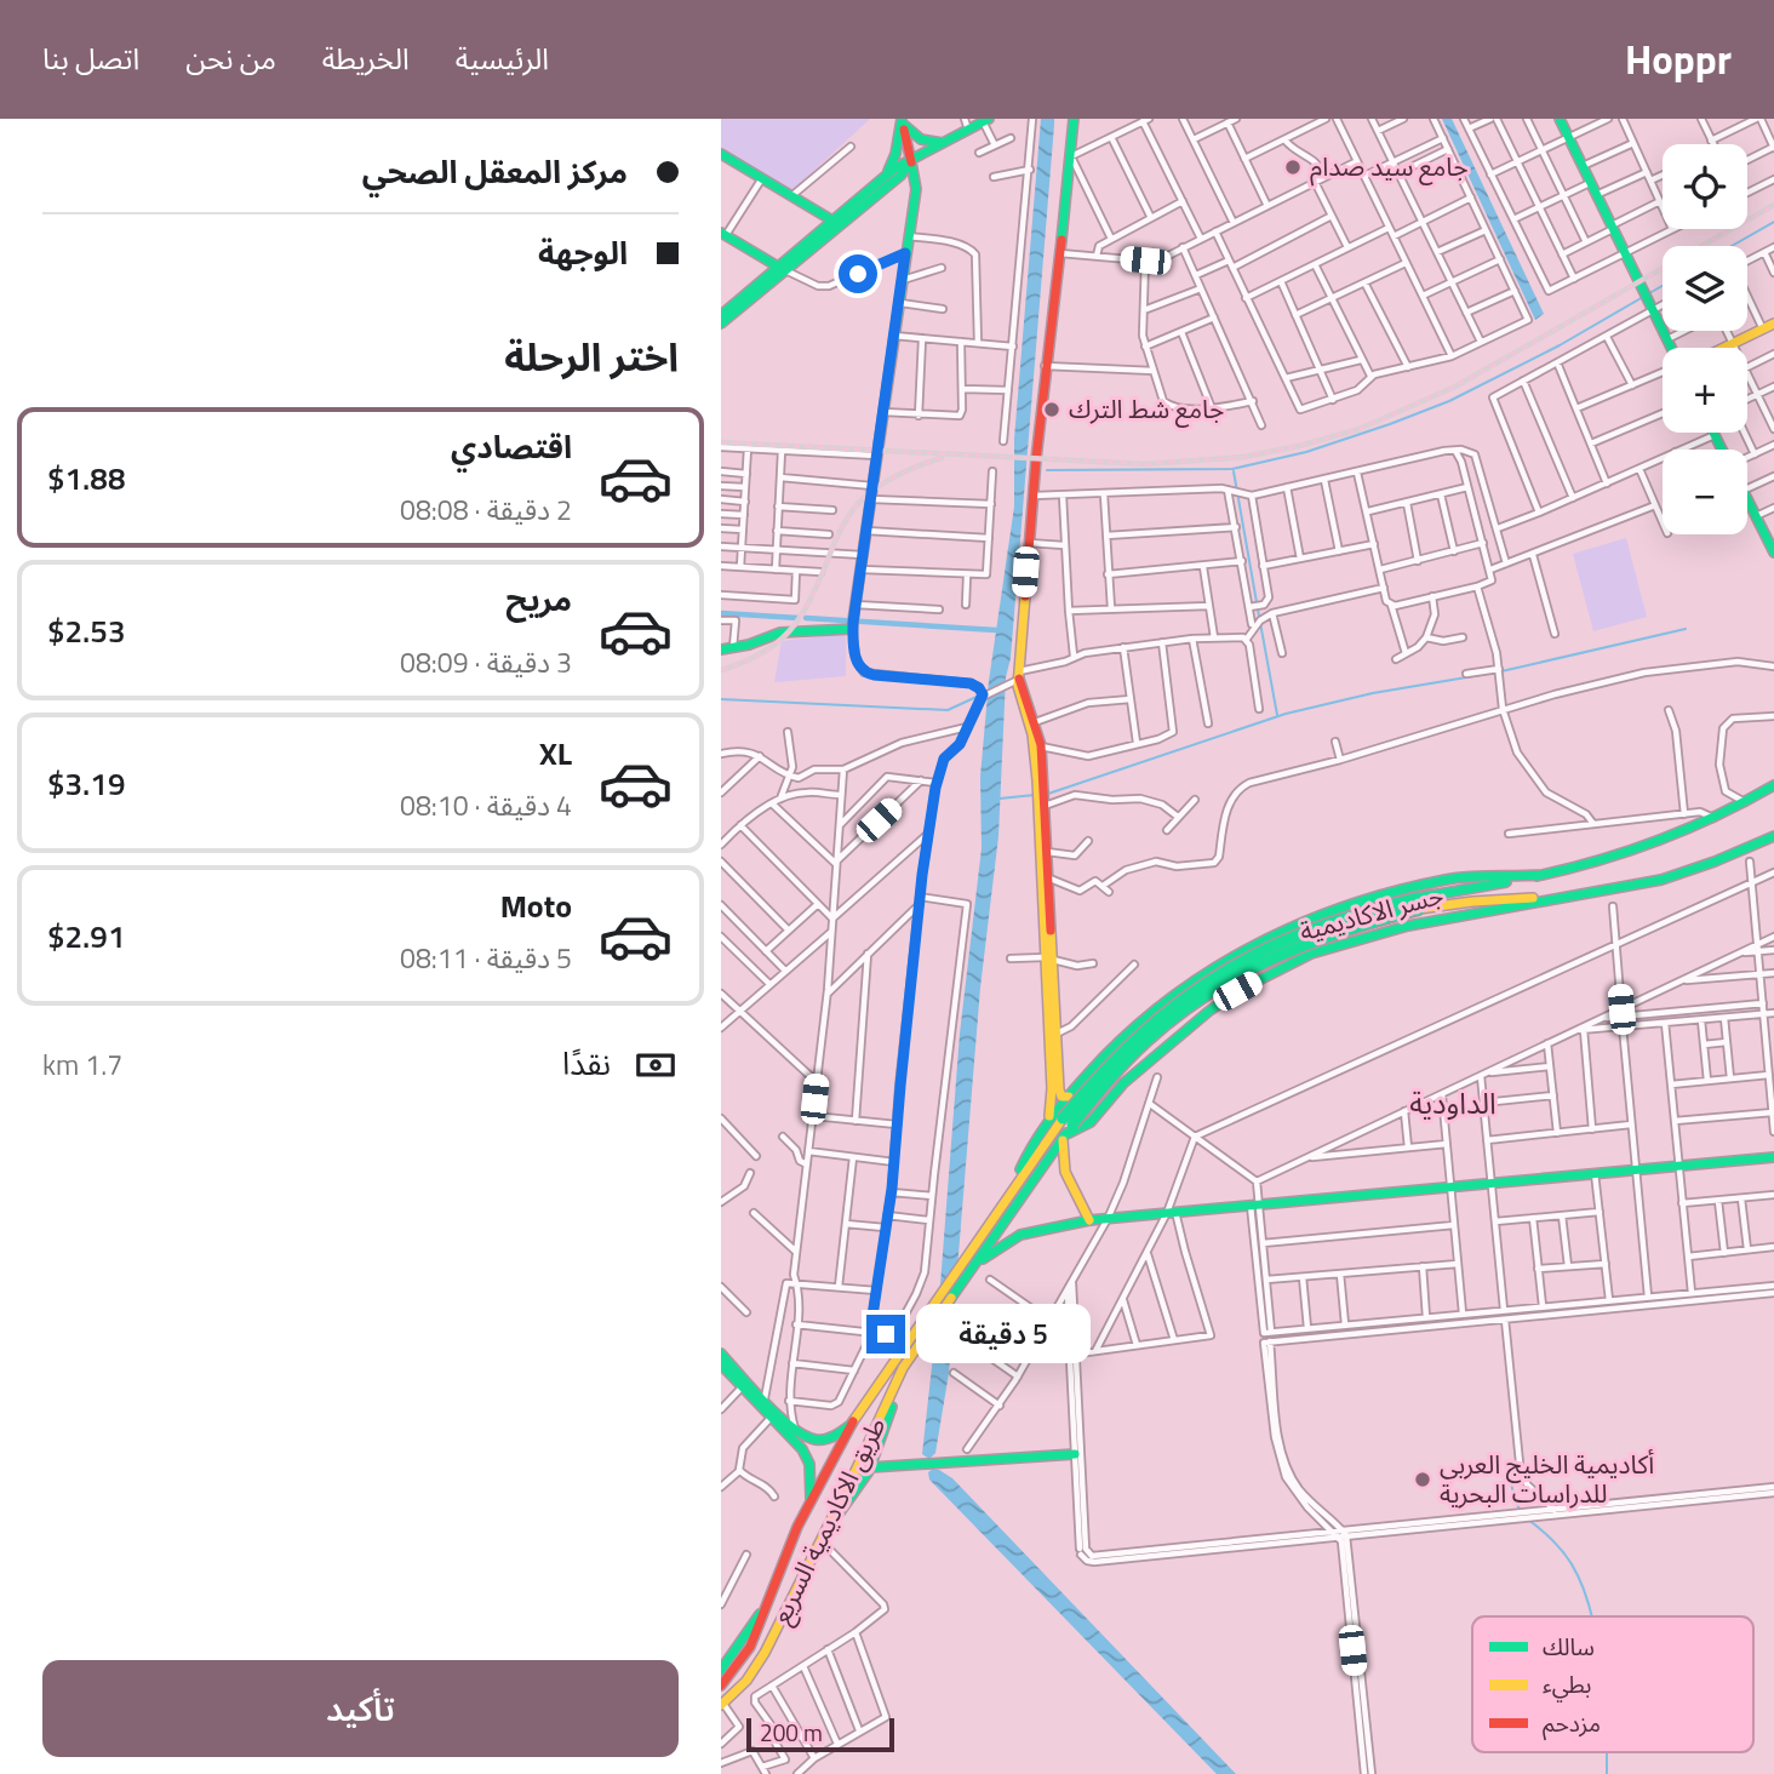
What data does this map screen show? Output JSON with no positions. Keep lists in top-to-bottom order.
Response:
{
  "streets": {
    "main road": ["جسر الاكاديمية", "طريق الاكاديمية السريع"]
  },
  "districts": ["الداودية"],
  "places": ["جامع سيد صدام", "جامع شط الترك", "أكاديمية الخليج العربي للدراسات البحرية"],
  "legend": ["سالك", "بطيء", "مزدحم"],
  "scale_bar": "200 m",
  "page": {
    "header": "Hoppr",
    "nav": [
      "الرئيسية",
      "الخريطة",
      "من نحن",
      "اتصل بنا"
    ],
    "banner": ["مركز المعقل الصحي", "الوجهة"],
    "map_buttons": ["+", "−"],
    "heading": "اختر الرحلة",
    "list": [
      {
        "name": "اقتصادي",
        "note": "2 دقيقة · 08:08",
        "value": "$1.88"
      },
      {
        "name": "مريح",
        "note": "3 دقيقة · 08:09",
        "value": "$2.53"
      },
      {
        "name": "XL",
        "note": "4 دقيقة · 08:10",
        "value": "$3.19"
      },
      {
        "name": "Moto",
        "note": "5 دقيقة · 08:11",
        "value": "$2.91"
      }
    ],
    "pay": ["نقدًا", "1.7 km"],
    "bubble": "5 دقيقة",
    "buttons": "تأكيد",
    "scale": "200 m"
  }
}
